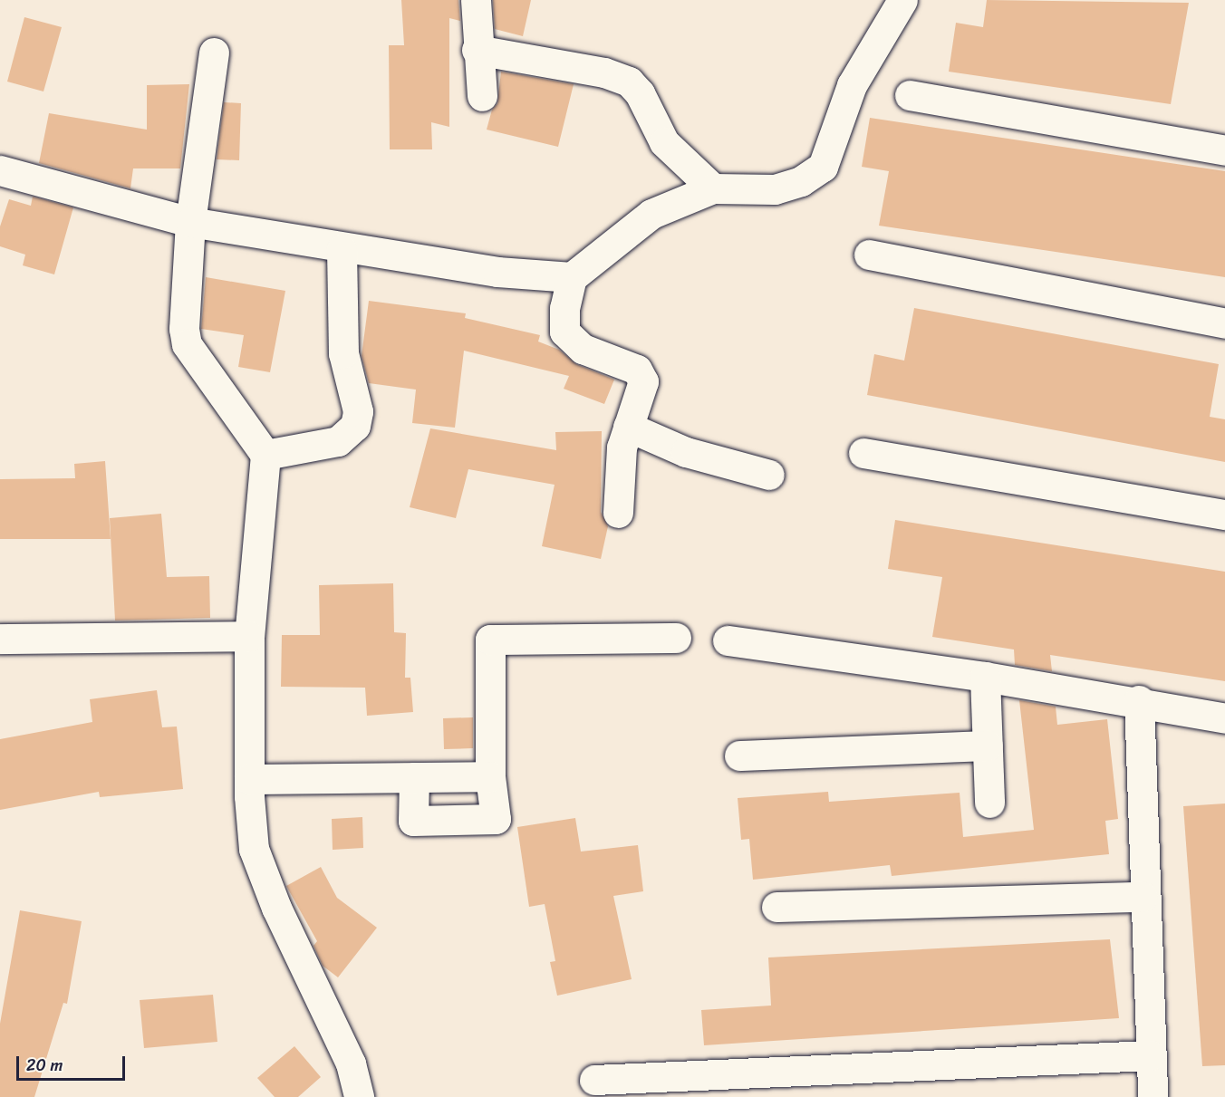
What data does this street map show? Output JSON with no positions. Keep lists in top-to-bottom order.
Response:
{
  "scale_bar": "20 m"
}
